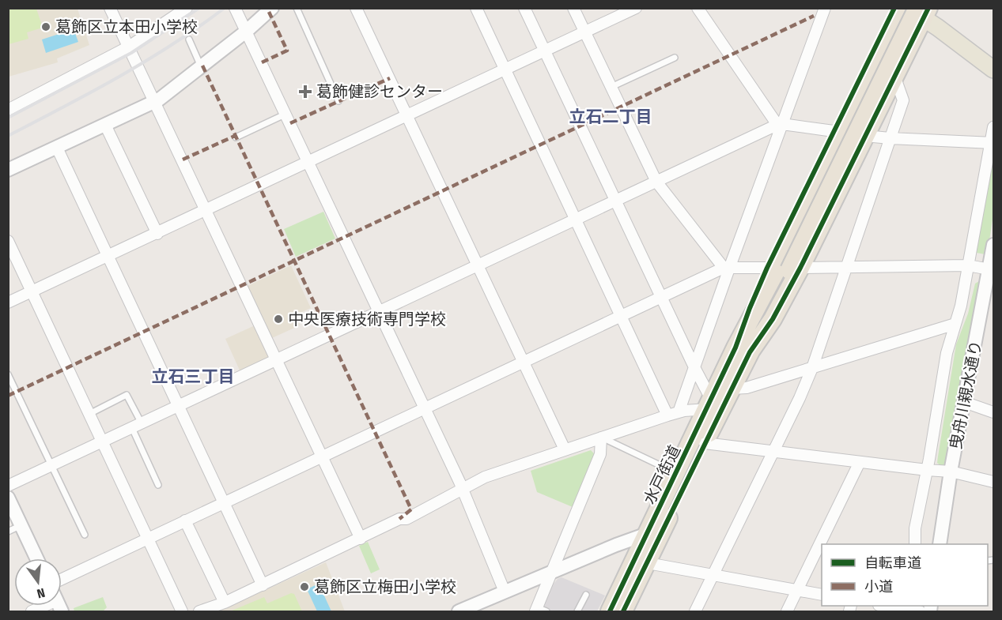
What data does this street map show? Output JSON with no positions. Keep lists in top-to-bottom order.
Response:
{
  "streets": {
    "highway": ["水戸街道"],
    "street": ["曳舟川親水通り"]
  },
  "districts": ["立石二丁目", "立石三丁目"],
  "places": {
    "other": ["葛飾区立本田小学校", "中央医療技術専門学校", "葛飾区立梅田小学校"],
    "health": ["葛飾健診センター"]
  },
  "legend": ["自転車道", "小道"],
  "north": "bottom"
}
